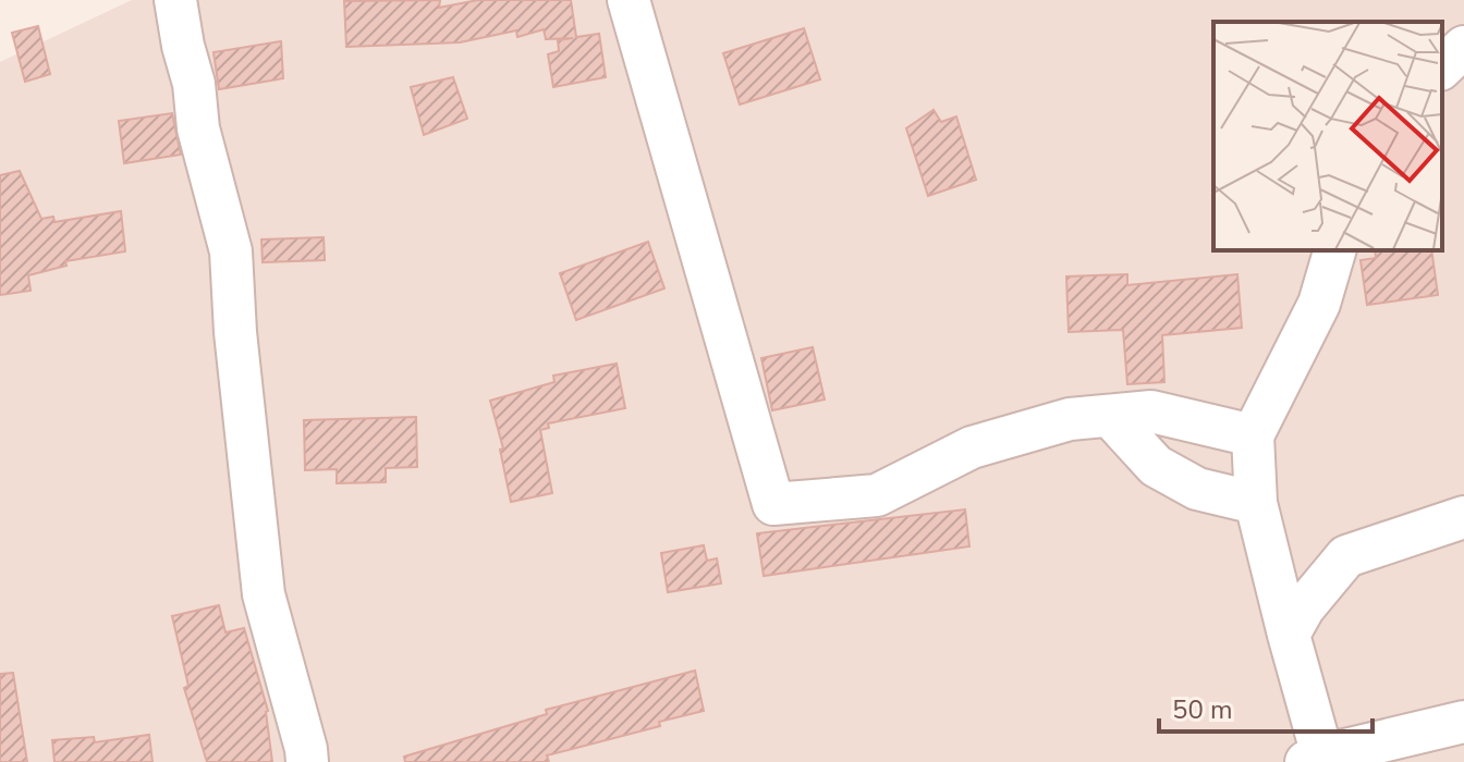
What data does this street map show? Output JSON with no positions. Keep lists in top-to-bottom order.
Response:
{
  "scale_bar": "50 m"
}
